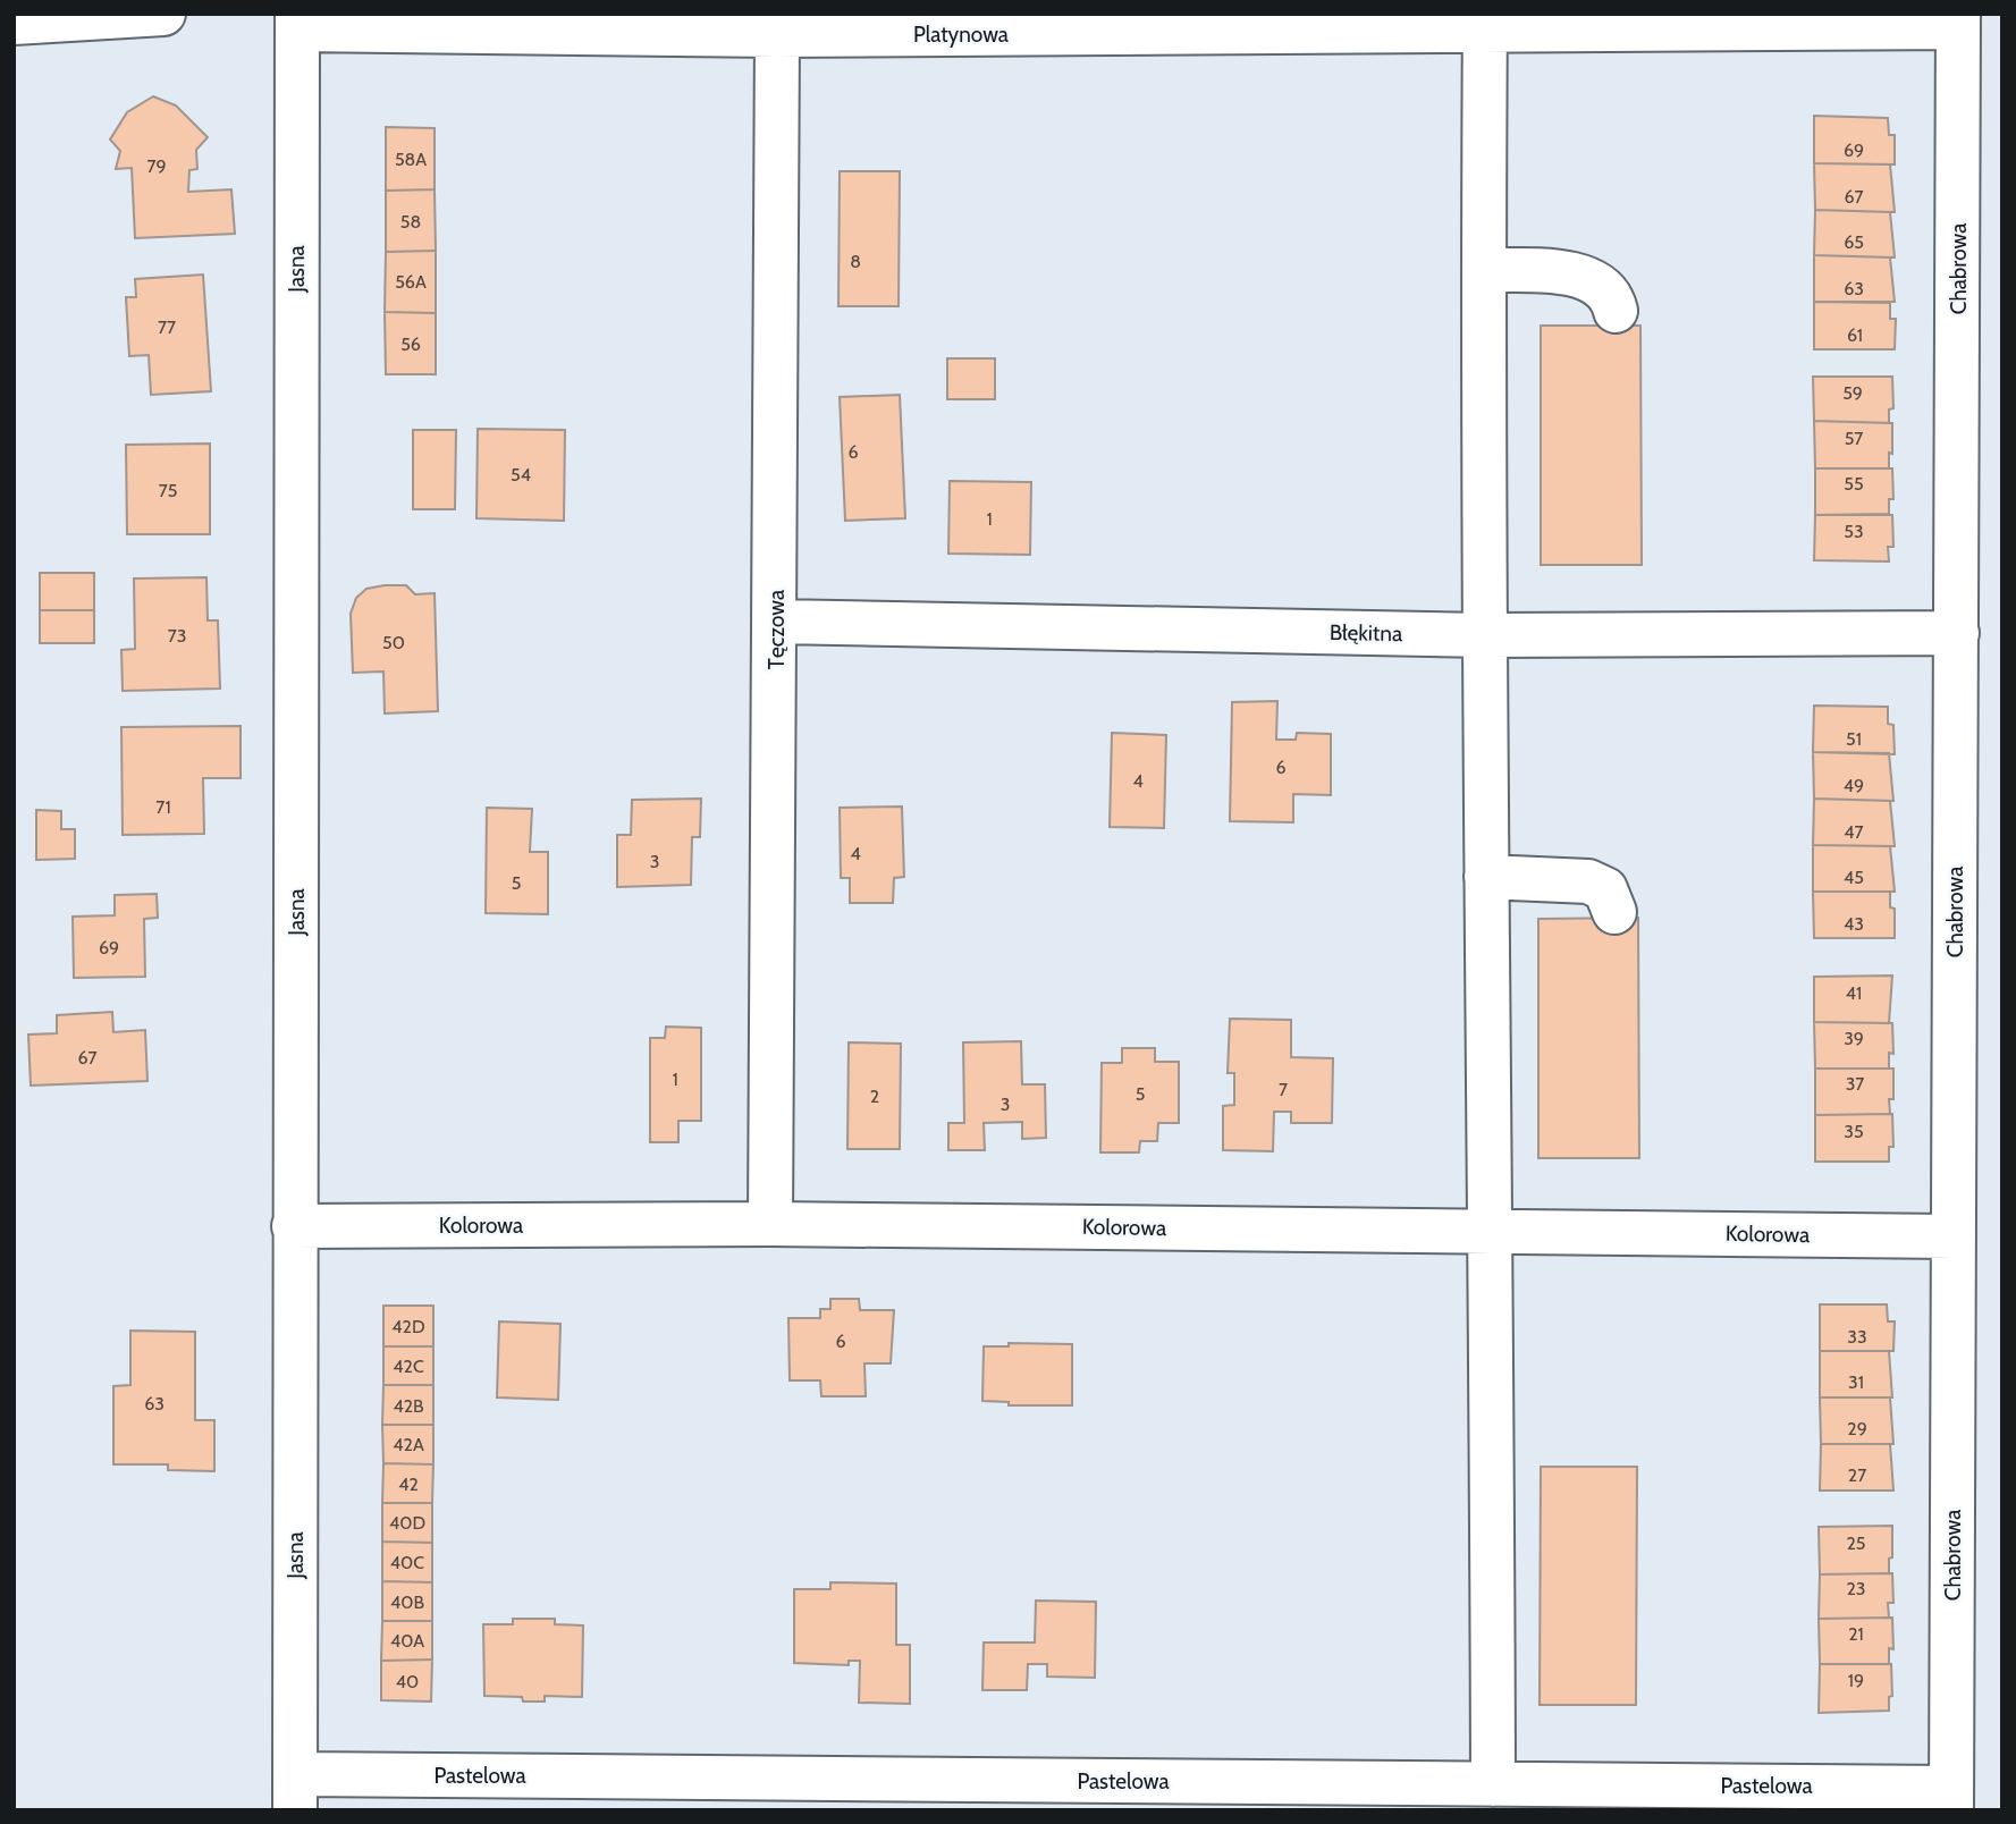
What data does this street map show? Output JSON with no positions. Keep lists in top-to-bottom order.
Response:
{
  "streets": {
    "street": [
      "Platynowa",
      "Jasna",
      "Chabrowa",
      "Tęczowa",
      "Błękitna",
      "Kolorowa",
      "Pastelowa"
    ]
  },
  "crossings": [
    ["Platynowa", "Jasna"],
    ["Platynowa", "Chabrowa"],
    ["Platynowa", "Tęczowa"],
    ["Jasna", "Kolorowa"],
    ["Jasna", "Pastelowa"],
    ["Chabrowa", "Błękitna"],
    ["Chabrowa", "Kolorowa"],
    ["Chabrowa", "Pastelowa"],
    ["Tęczowa", "Błękitna"],
    ["Tęczowa", "Kolorowa"]
  ],
  "house_numbers": [
    "69",
    "58A",
    "79",
    "67",
    "58",
    "65",
    "8",
    "56A",
    "63",
    "77",
    "61",
    "56",
    "59",
    "57",
    "6",
    "54",
    "55",
    "75",
    "1",
    "53",
    "73",
    "50",
    "51",
    "6",
    "4",
    "49",
    "71",
    "47",
    "4",
    "3",
    "45",
    "5",
    "43",
    "69",
    "41",
    "39",
    "67",
    "1",
    "37",
    "7",
    "5",
    "2",
    "3",
    "35",
    "42D",
    "33",
    "6",
    "42C",
    "31",
    "63",
    "42B",
    "29",
    "42A",
    "27",
    "42",
    "40D",
    "25",
    "40C",
    "23",
    "40B",
    "21",
    "40A",
    "19",
    "40"
  ]
}
